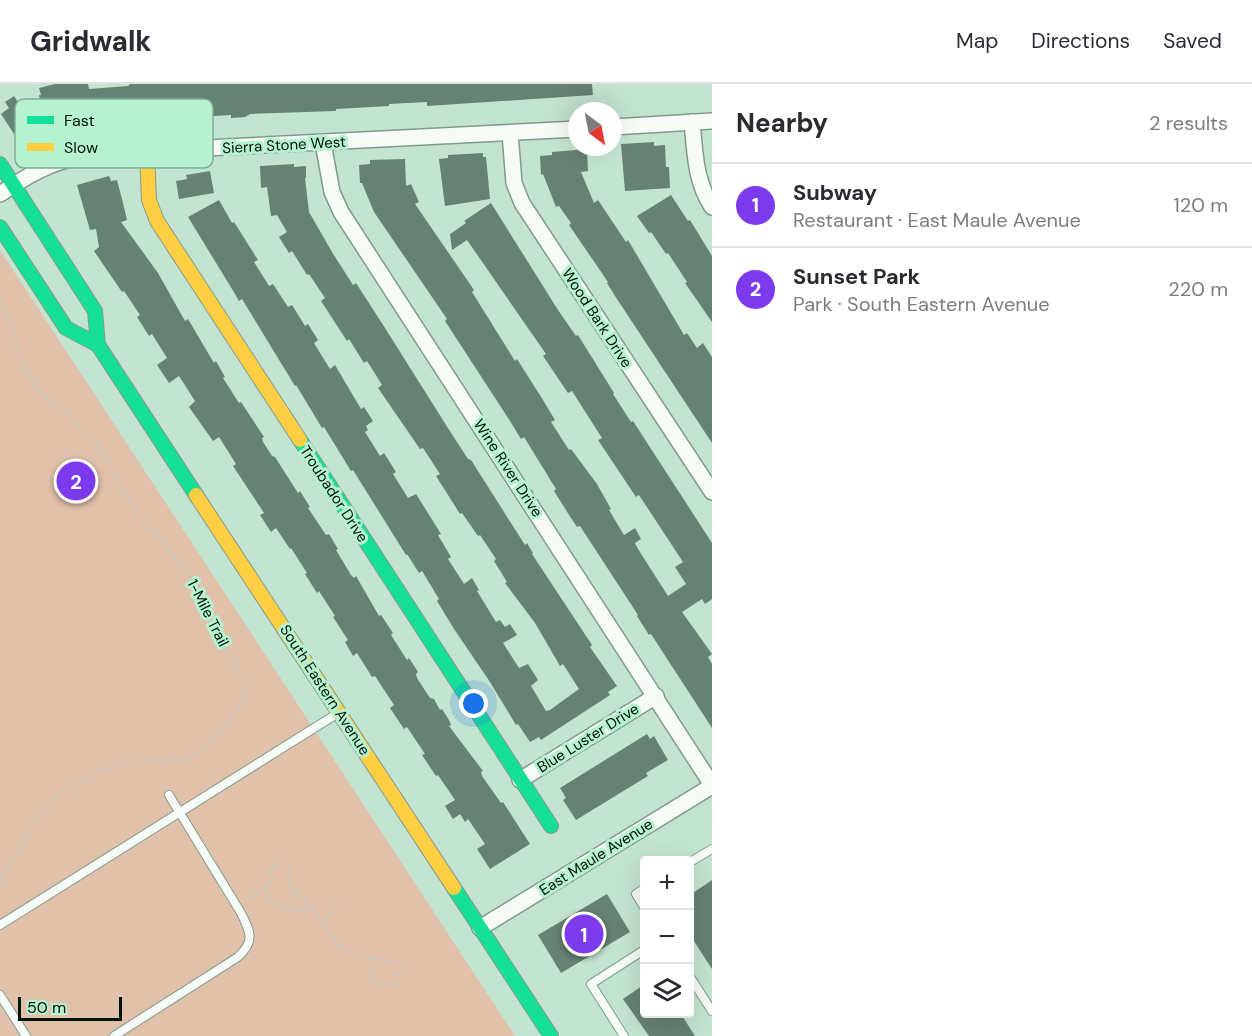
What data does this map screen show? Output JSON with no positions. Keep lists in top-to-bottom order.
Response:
{
  "streets": {
    "main road": ["Troubador Drive", "South Eastern Avenue"],
    "street": [
      "Sierra Stone West",
      "Wood Bark Drive",
      "Wine River Drive",
      "Blue Luster Drive",
      "East Maule Avenue"
    ],
    "path": ["1-Mile Trail"]
  },
  "crossings": [
    ["Sierra Stone West", "Wood Bark Drive"],
    ["Sierra Stone West", "Wine River Drive"],
    ["Sierra Stone West", "South Eastern Avenue"],
    ["Wine River Drive", "Blue Luster Drive"],
    ["Wine River Drive", "East Maule Avenue"],
    ["Troubador Drive", "Blue Luster Drive"],
    ["South Eastern Avenue", "East Maule Avenue"]
  ],
  "legend": ["Fast", "Slow"],
  "scale_bar": "50 m",
  "north": "bottom right",
  "page": {
    "header": "Gridwalk",
    "nav": ["Map", "Directions", "Saved"],
    "heading": ["Nearby", "2 results"],
    "list": [
      {
        "mark": "1",
        "name": "Subway",
        "note": "Restaurant · East Maule Avenue",
        "value": "120 m"
      },
      {
        "mark": "2",
        "name": "Sunset Park",
        "note": "Park · South Eastern Avenue",
        "value": "220 m"
      }
    ],
    "pins": ["2", "1"],
    "map_buttons": ["+", "−"],
    "scale": "50 m"
  }
}
